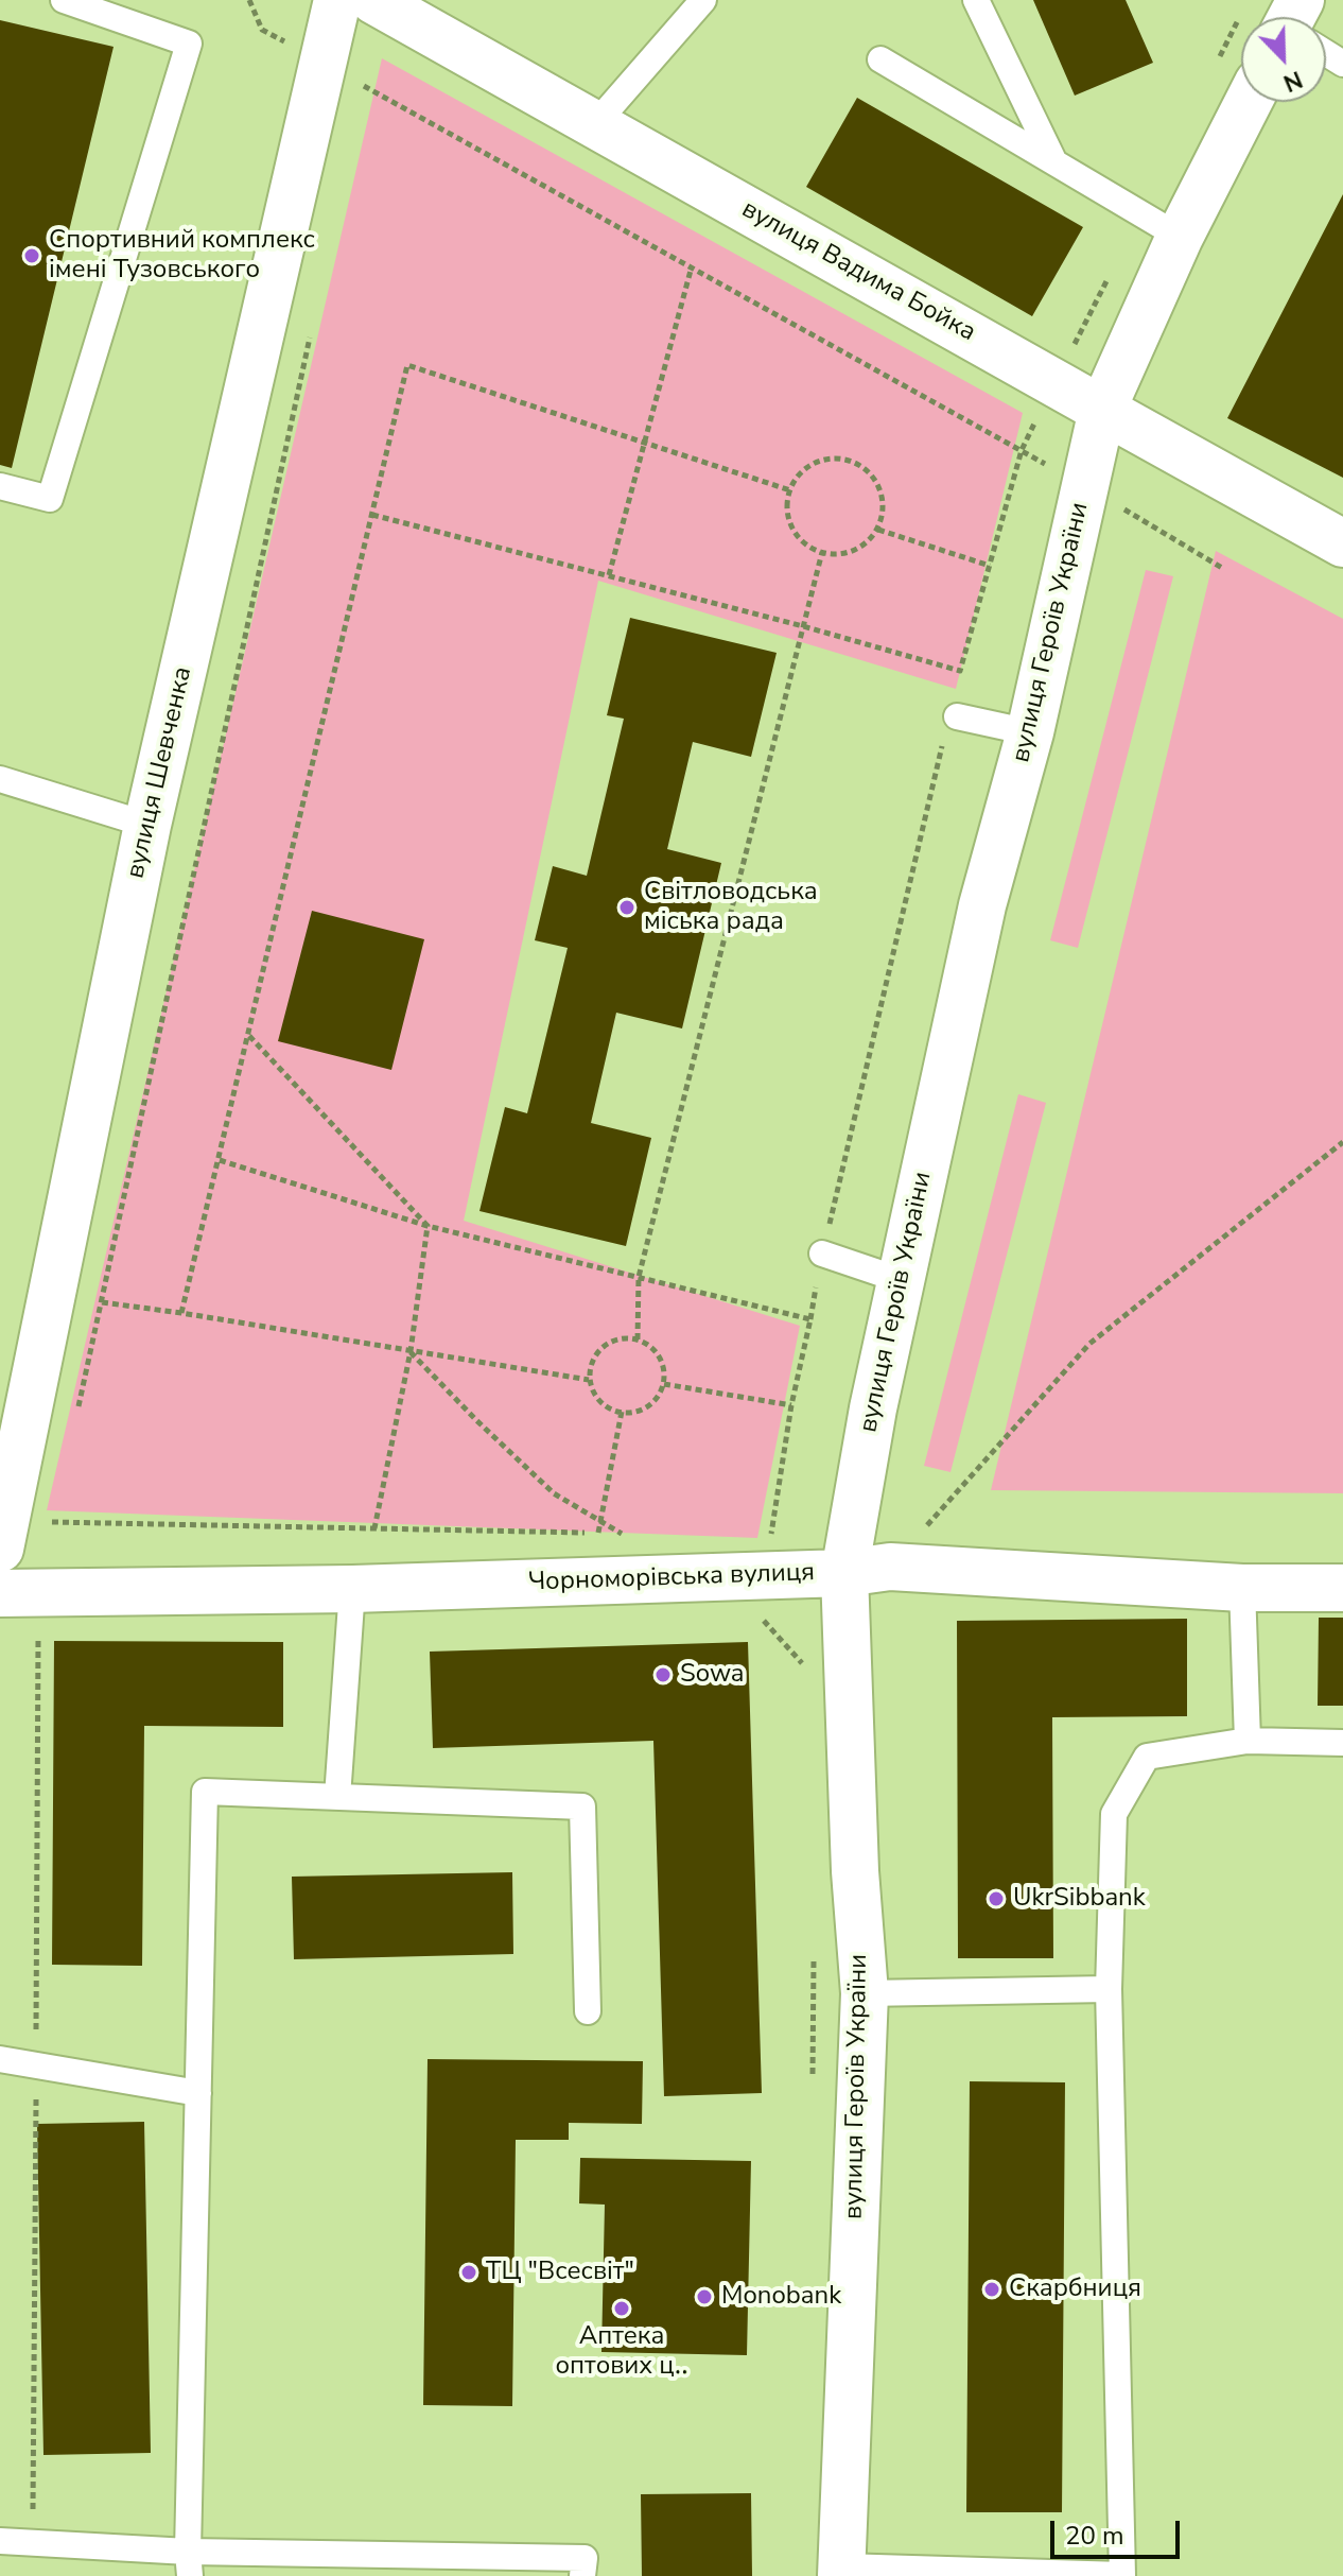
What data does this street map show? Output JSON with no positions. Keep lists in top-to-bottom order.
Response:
{
  "streets": {
    "street": [
      "вулиця Вадима Бойка",
      "вулиця Героїв України",
      "вулиця Шевченка",
      "Чорноморівська вулиця"
    ]
  },
  "crossings": [
    ["вулиця Вадима Бойка", "вулиця Героїв України"],
    ["вулиця Героїв України", "Чорноморівська вулиця"]
  ],
  "places": [
    "Спортивний комплекс імені Тузовського",
    "Світловодська міська рада",
    "Sowa",
    "UkrSibbank",
    "ТЦ \"Всесвіт\"",
    "Скарбниця",
    "Monobank",
    "Аптека оптових ц‥"
  ],
  "scale_bar": "20 m",
  "north": "bottom right"
}
